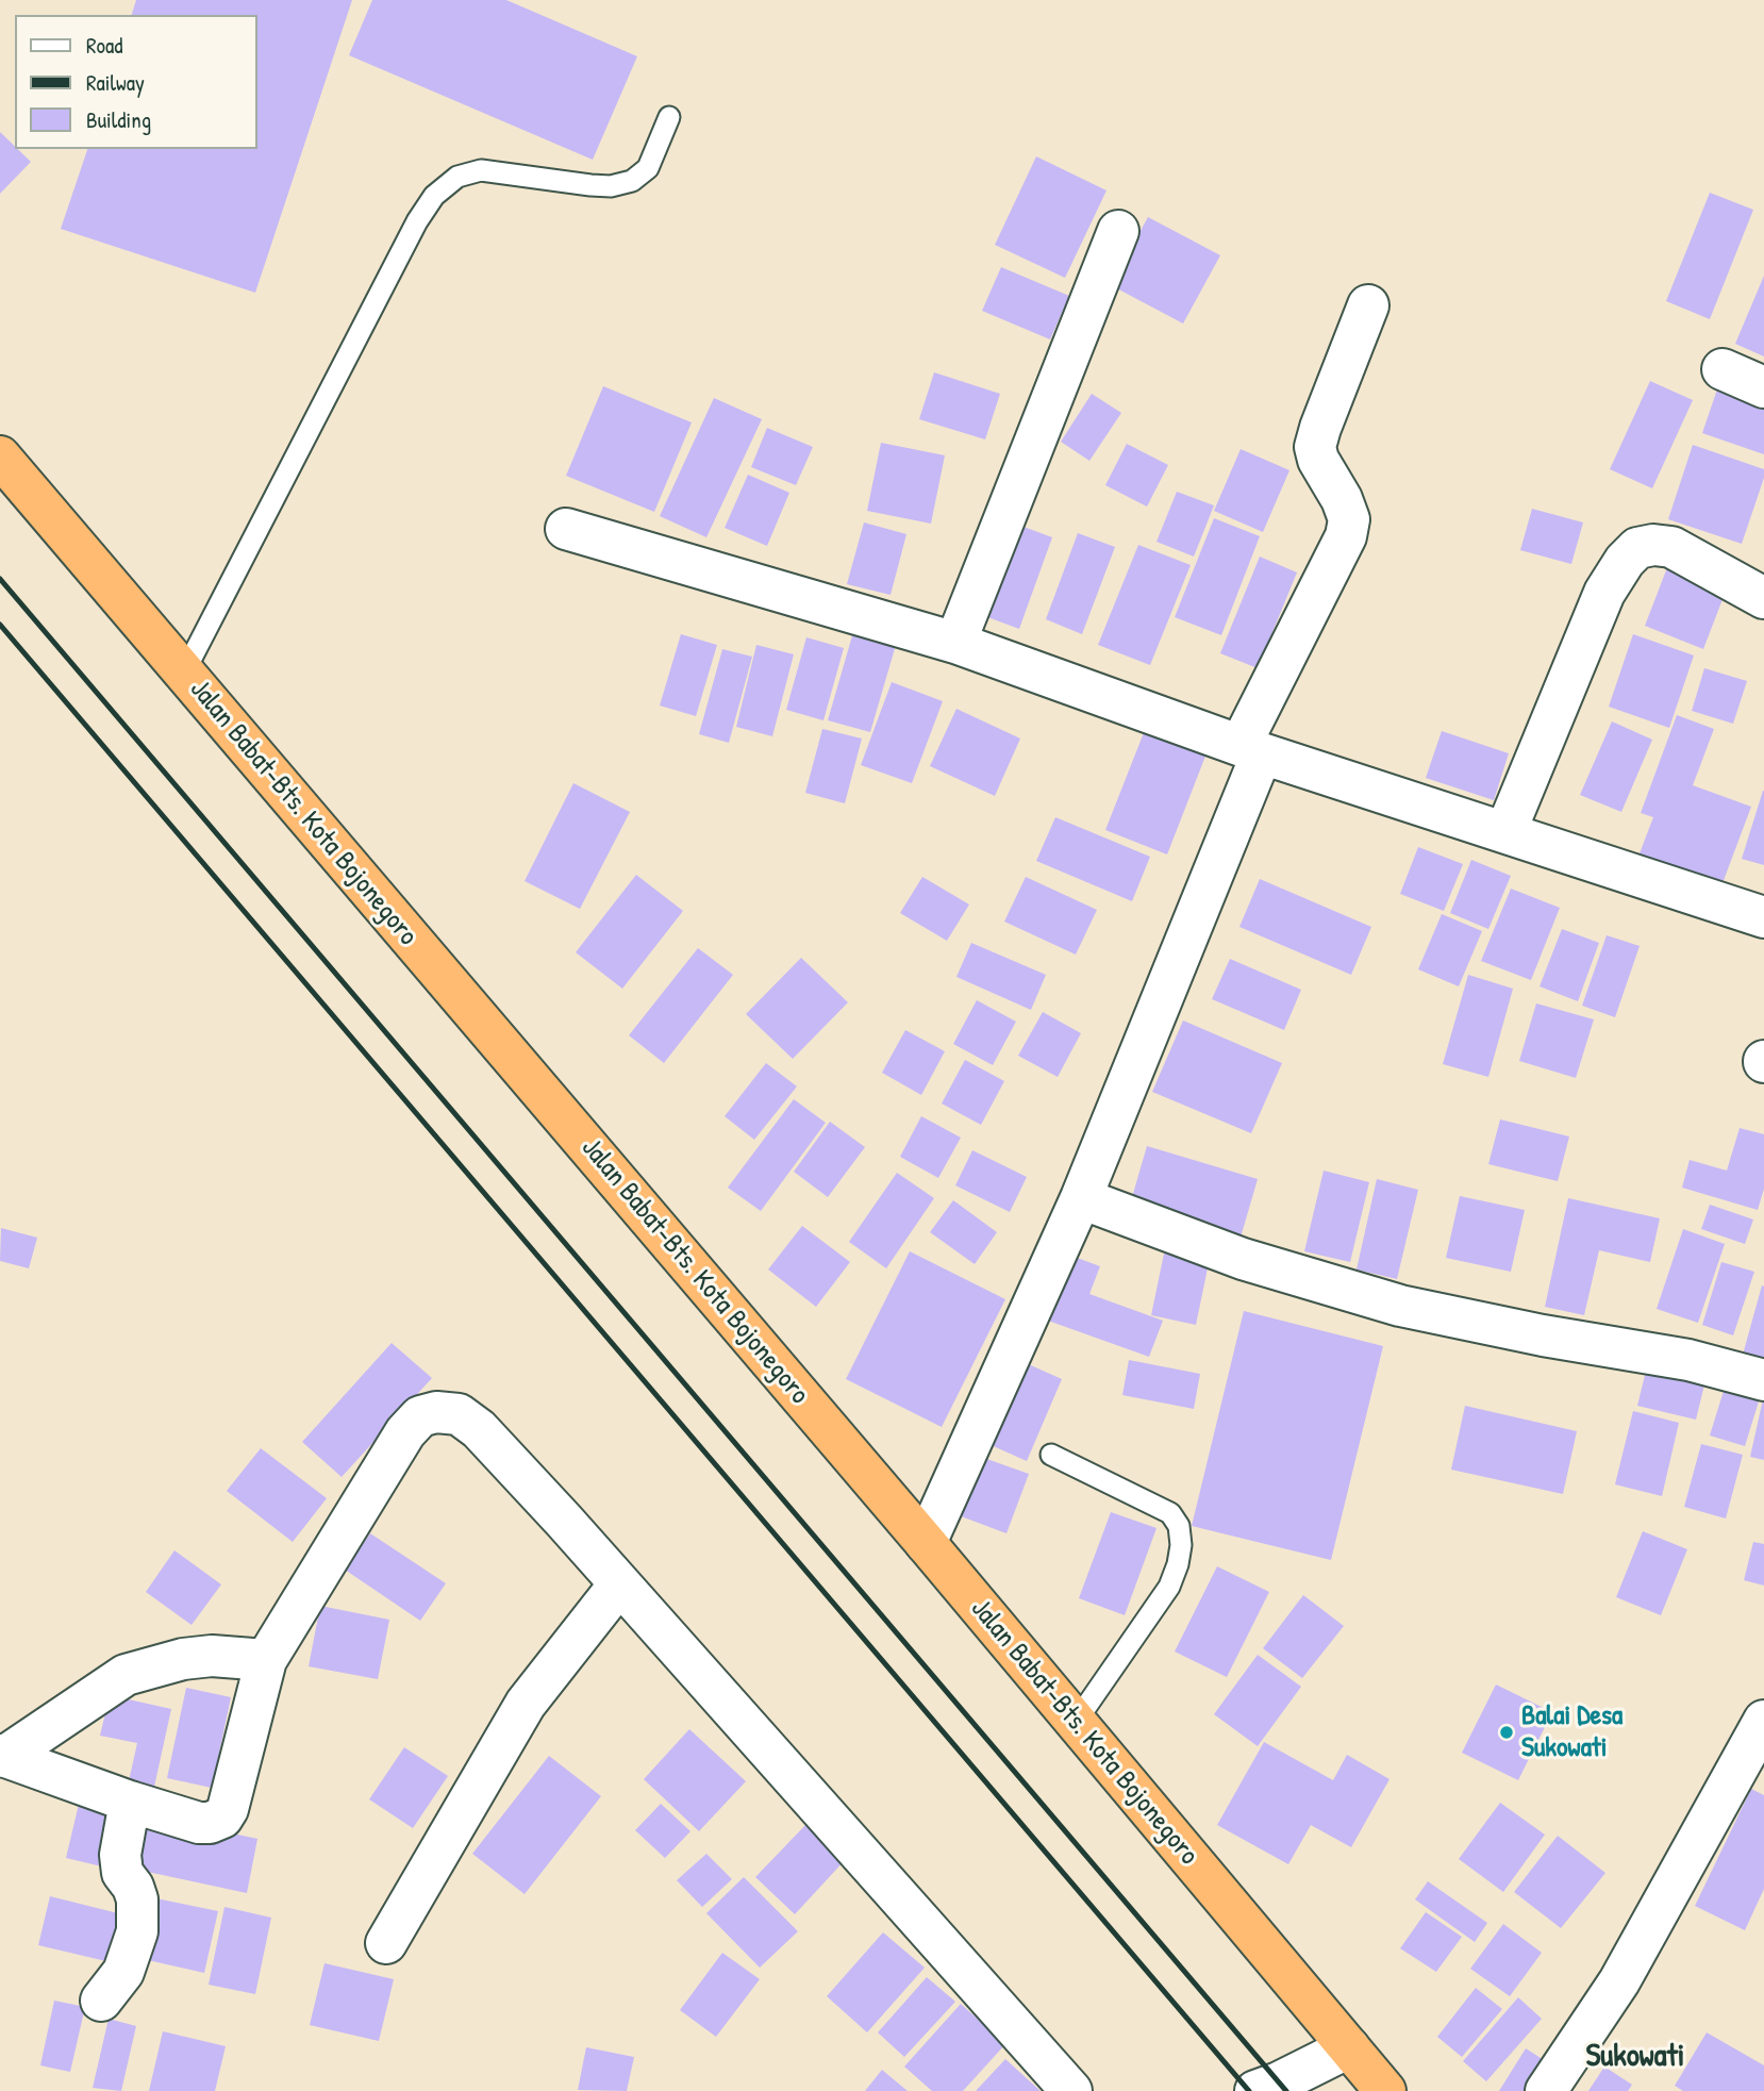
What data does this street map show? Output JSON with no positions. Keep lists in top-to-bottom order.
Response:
{
  "streets": {
    "highway": ["Jalan Babat-Bts. Kota Bojonegoro"]
  },
  "districts": ["Sukowati"],
  "places": ["Balai Desa Sukowati"],
  "legend": ["Road", "Railway", "Building"]
}
